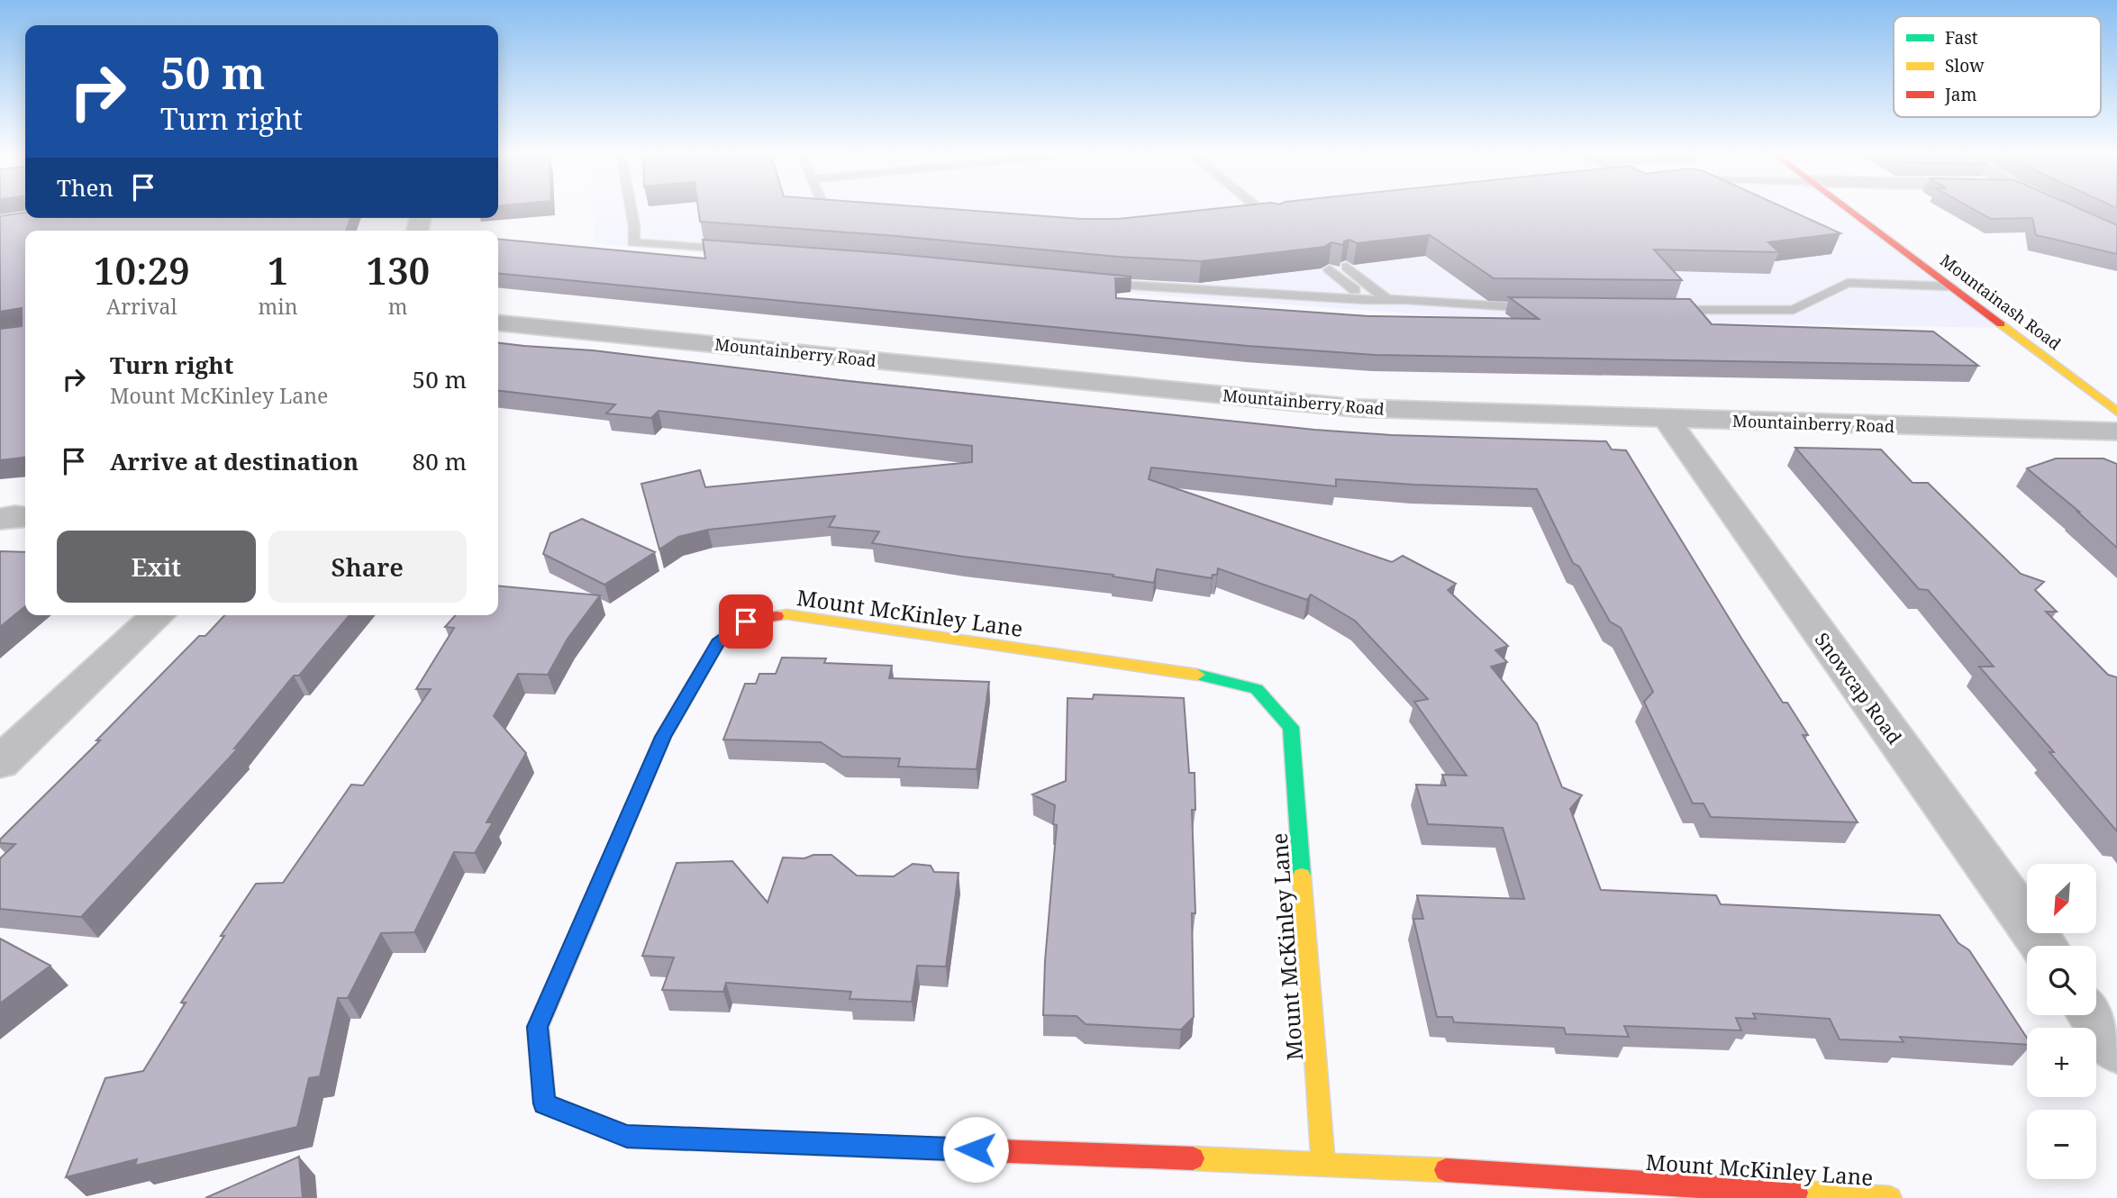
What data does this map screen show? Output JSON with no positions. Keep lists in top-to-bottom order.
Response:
{
  "streets": {
    "street": [
      "Mountainash Road",
      "Mountainberry Road",
      "Mount McKinley Lane",
      "Snowcap Road"
    ]
  },
  "crossings": [
    ["Mountainberry Road", "Snowcap Road"]
  ],
  "legend": ["Fast", "Slow", "Jam"],
  "north": "bottom left",
  "page": {
    "turn": ["50 m", "Turn right"],
    "then": "Then",
    "eta": [
      "10:29",
      "Arrival",
      "1",
      "min",
      "130",
      "m"
    ],
    "list": [
      {
        "name": "Turn right",
        "note": "Mount McKinley Lane",
        "value": "50 m"
      },
      {
        "name": "Arrive at destination",
        "value": "80 m"
      }
    ],
    "buttons": ["Exit", "Share"],
    "map_buttons": ["+", "−"]
  }
}
